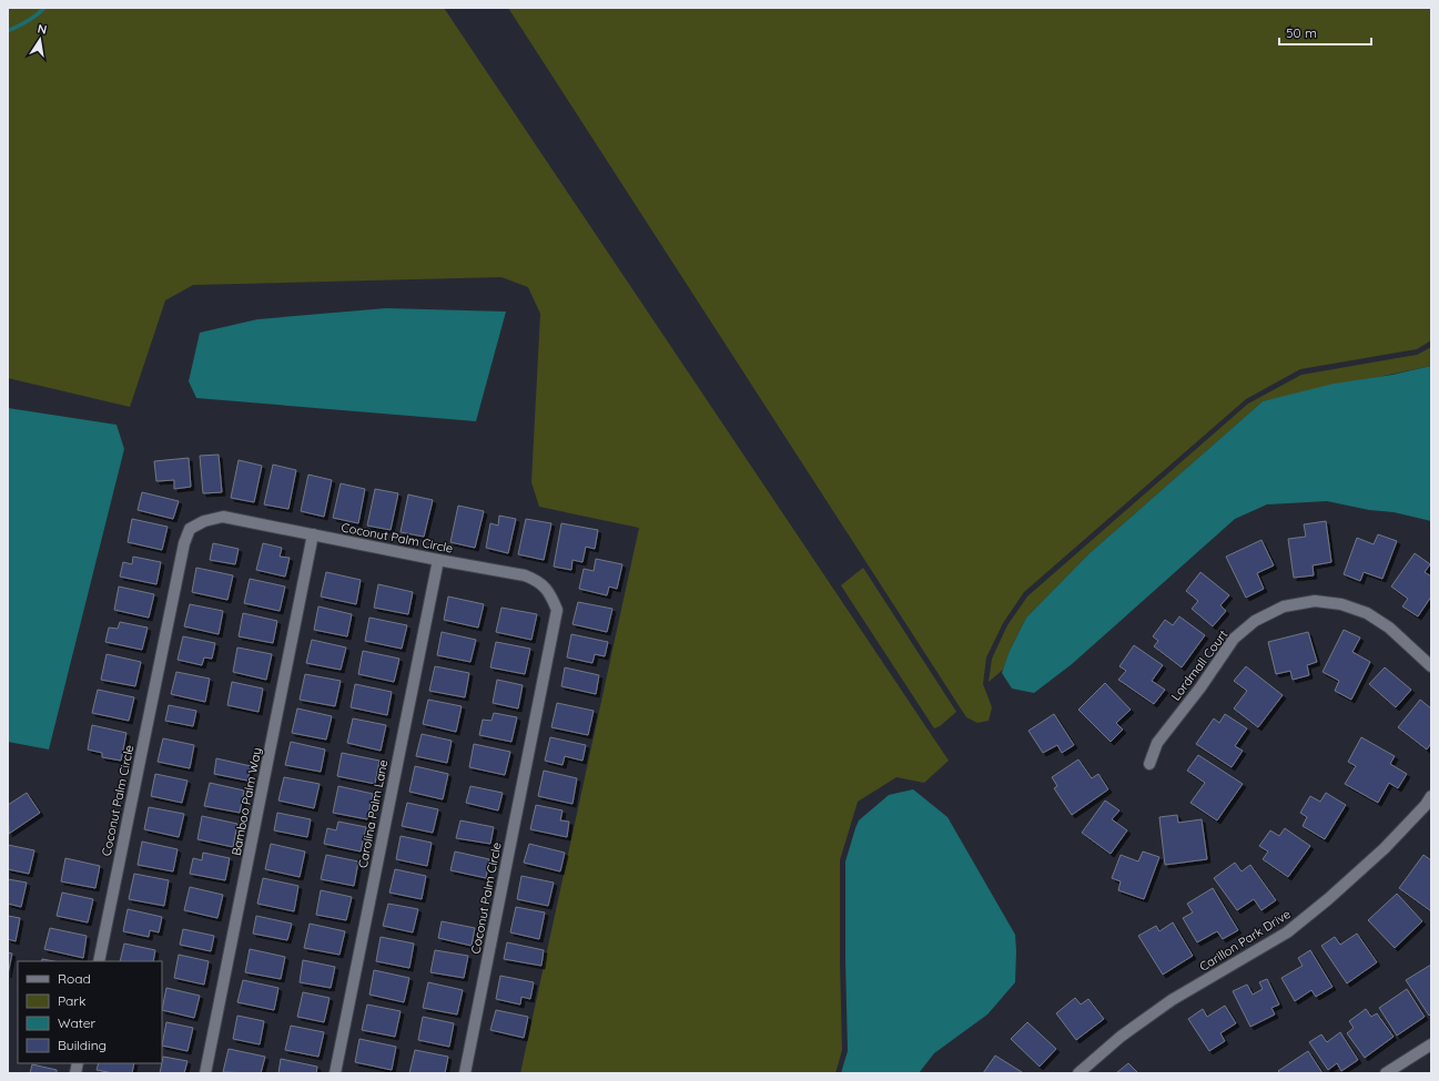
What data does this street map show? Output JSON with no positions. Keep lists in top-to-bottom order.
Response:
{
  "streets": {
    "street": [
      "Coconut Palm Circle",
      "Lordmall Court",
      "Bamboo Palm Way",
      "Carolina Palm Lane",
      "Carillon Park Drive"
    ]
  },
  "crossings": [
    ["Coconut Palm Circle", "Bamboo Palm Way"],
    ["Coconut Palm Circle", "Carolina Palm Lane"]
  ],
  "legend": [
    "Road",
    "Park",
    "Water",
    "Building"
  ],
  "scale_bar": "50 m",
  "north": "top"
}
